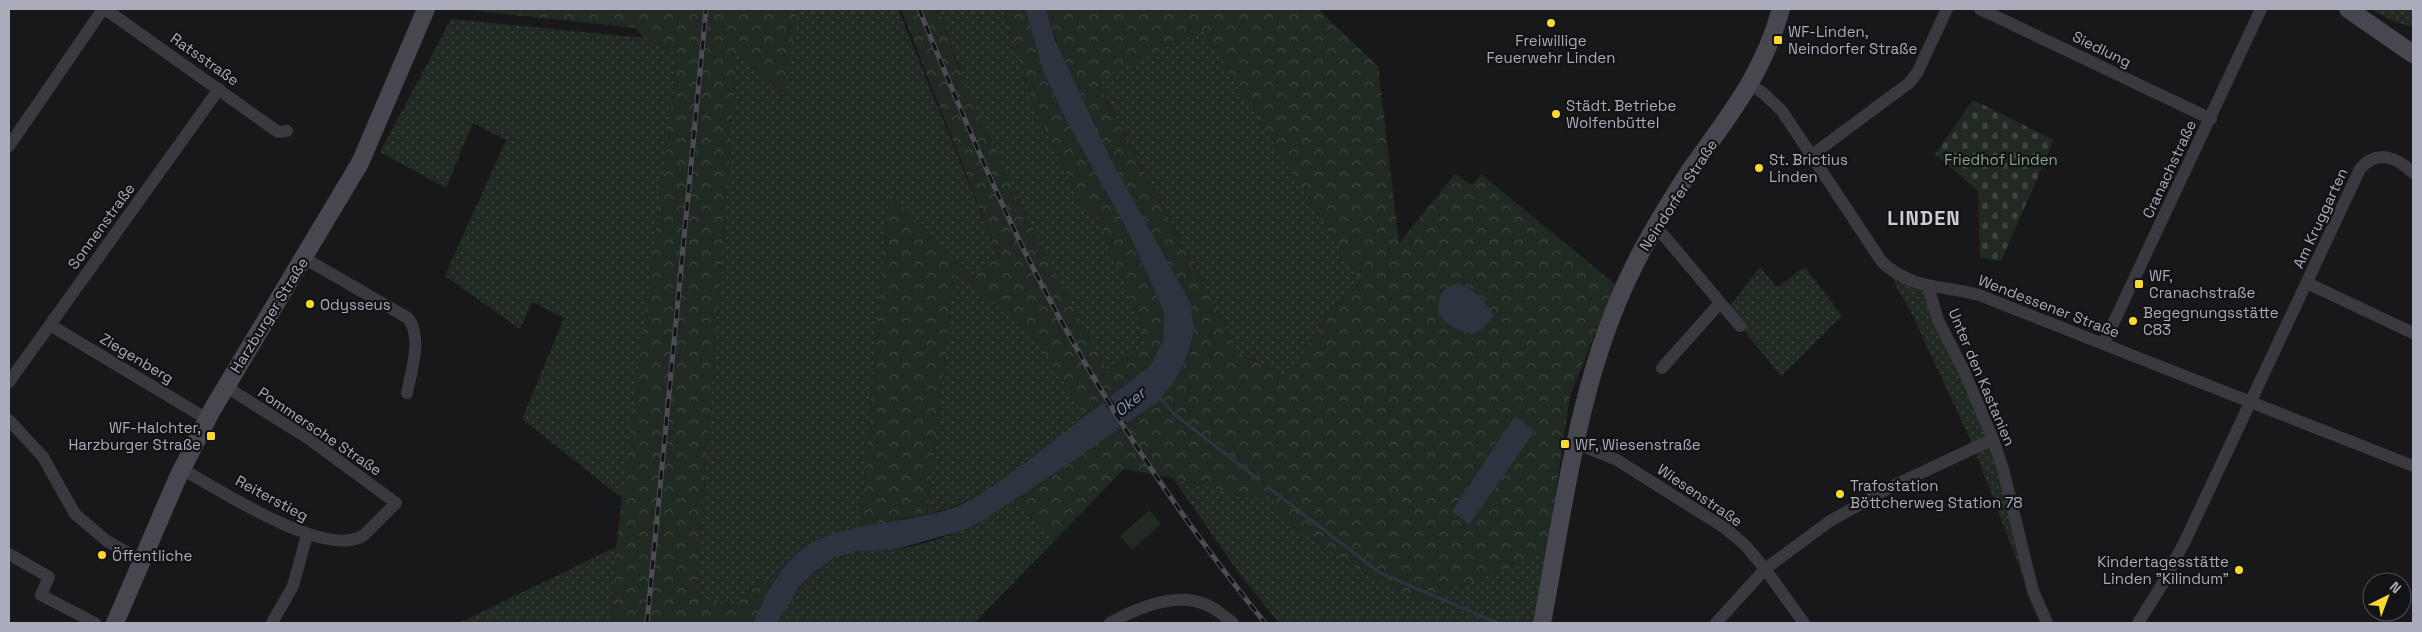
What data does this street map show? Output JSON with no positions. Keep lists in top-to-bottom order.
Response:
{
  "streets": {
    "main road": ["Neindorfer Straße", "Harzburger Straße"],
    "street": [
      "Siedlung",
      "Ratsstraße",
      "Cranachstraße",
      "Am Kruggarten",
      "Sonnenstraße",
      "Wendessener Straße",
      "Ziegenberg",
      "Unter den Kastanien",
      "Pommersche Straße",
      "Wiesenstraße",
      "Reiterstieg"
    ]
  },
  "crossings": [
    ["Siedlung", "Cranachstraße"],
    ["Ratsstraße", "Sonnenstraße"],
    ["Cranachstraße", "Wendessener Straße"],
    ["Neindorfer Straße", "Wendessener Straße"],
    ["Neindorfer Straße", "Wiesenstraße"],
    ["Am Kruggarten", "Wendessener Straße"],
    ["Sonnenstraße", "Ziegenberg"],
    ["Wendessener Straße", "Unter den Kastanien"],
    ["Harzburger Straße", "Ziegenberg"],
    ["Harzburger Straße", "Pommersche Straße"],
    ["Harzburger Straße", "Reiterstieg"],
    ["Pommersche Straße", "Reiterstieg"]
  ],
  "districts": ["LINDEN"],
  "water": ["Oker"],
  "parks": ["Friedhof Linden"],
  "places": {
    "other": [
      "Freiwillige Feuerwehr Linden",
      "Städt. Betriebe Wolfenbüttel",
      "St. Brictius Linden",
      "Odysseus",
      "Begegnungsstätte C83",
      "Trafostation Böttcherweg Station 78",
      "Öffentliche",
      "Kindertagesstätte Linden \"Kilindum\""
    ],
    "transit": [
      "WF-Linden, Neindorfer Straße",
      "WF, Cranachstraße",
      "WF-Halchter, Harzburger Straße",
      "WF, Wiesenstraße"
    ]
  },
  "north": "top right"
}
